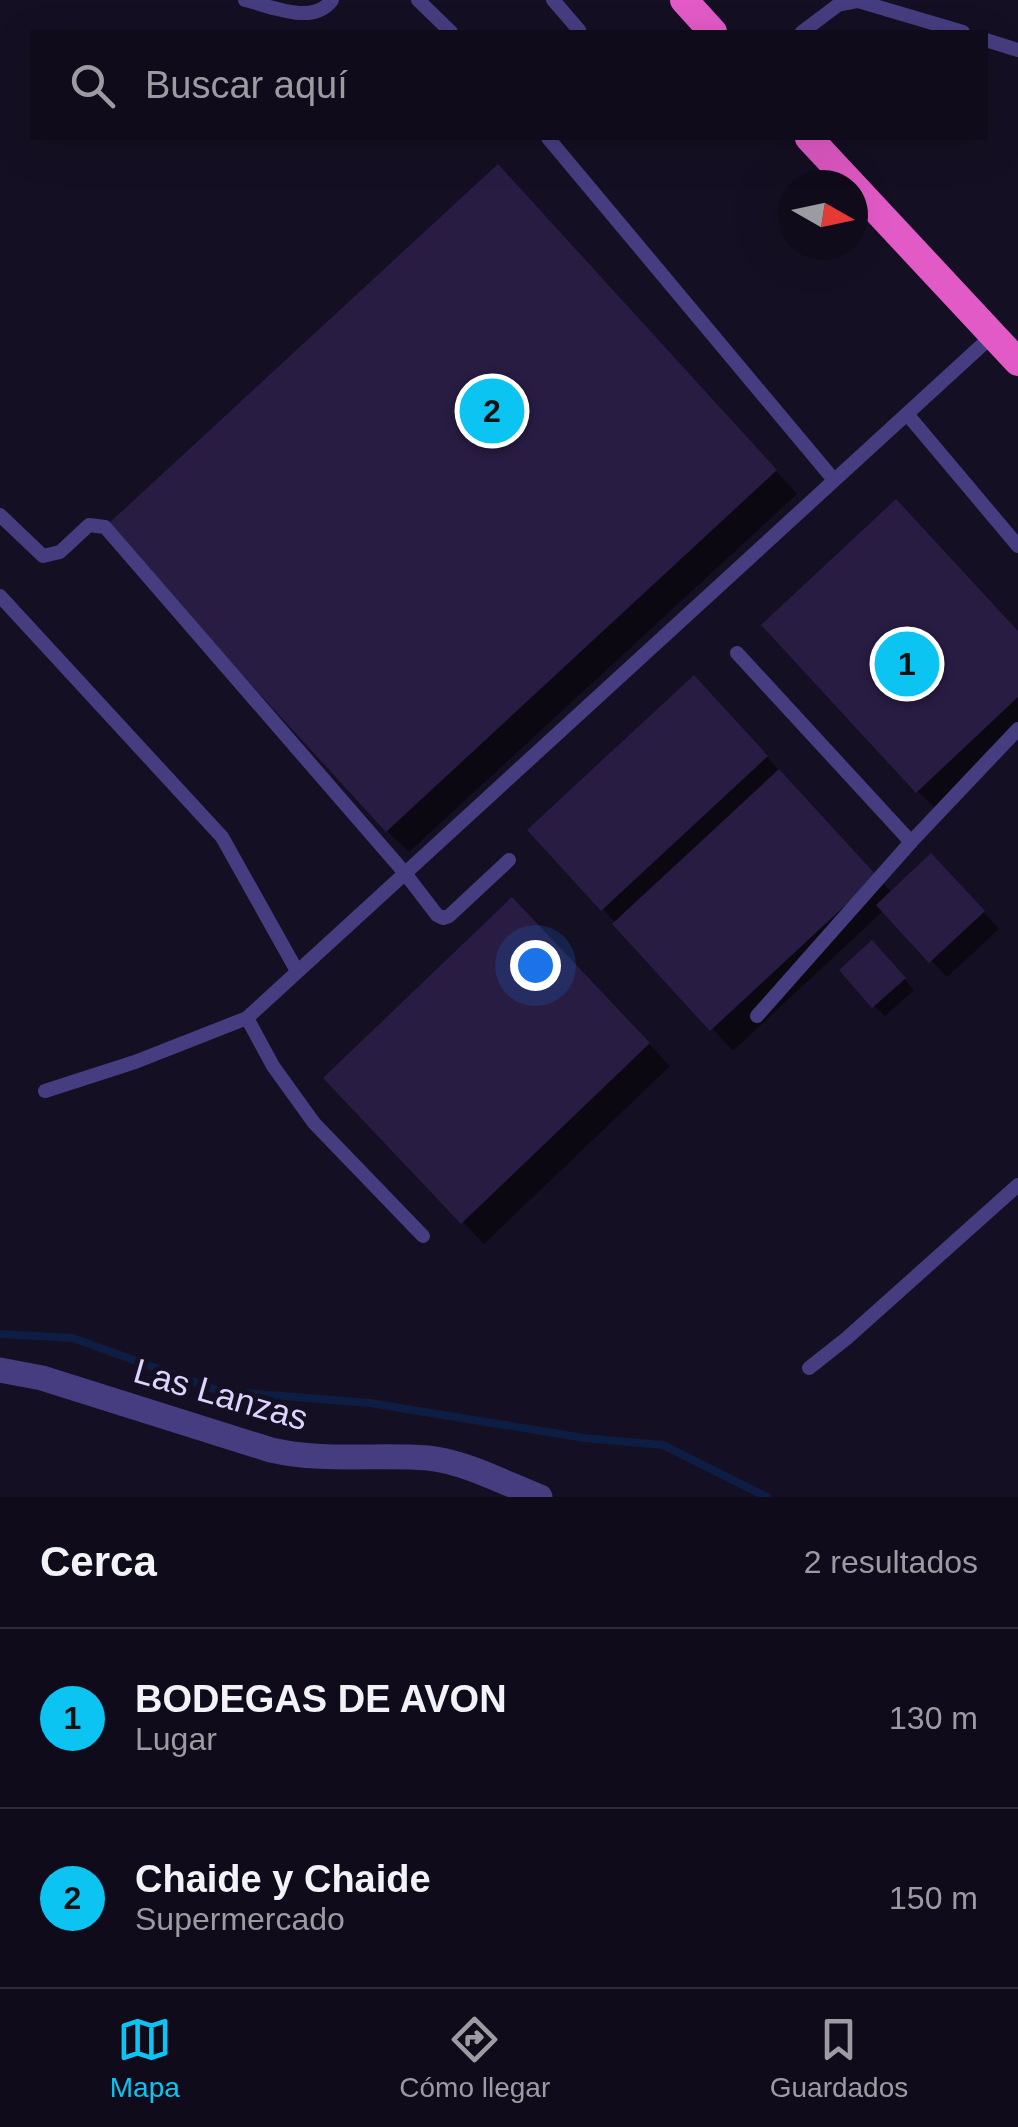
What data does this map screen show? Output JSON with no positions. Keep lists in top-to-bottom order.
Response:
{
  "streets": {
    "street": ["Las Lanzas"]
  },
  "north": "right",
  "page": {
    "search": "Buscar aquí",
    "pins": ["2", "1"],
    "heading": ["Cerca", "2 resultados"],
    "list": [
      {
        "mark": "1",
        "name": "BODEGAS DE AVON",
        "note": "Lugar",
        "value": "130 m"
      },
      {
        "mark": "2",
        "name": "Chaide y Chaide",
        "note": "Supermercado",
        "value": "150 m"
      }
    ],
    "nav": ["Mapa", "Cómo llegar", "Guardados"]
  }
}
